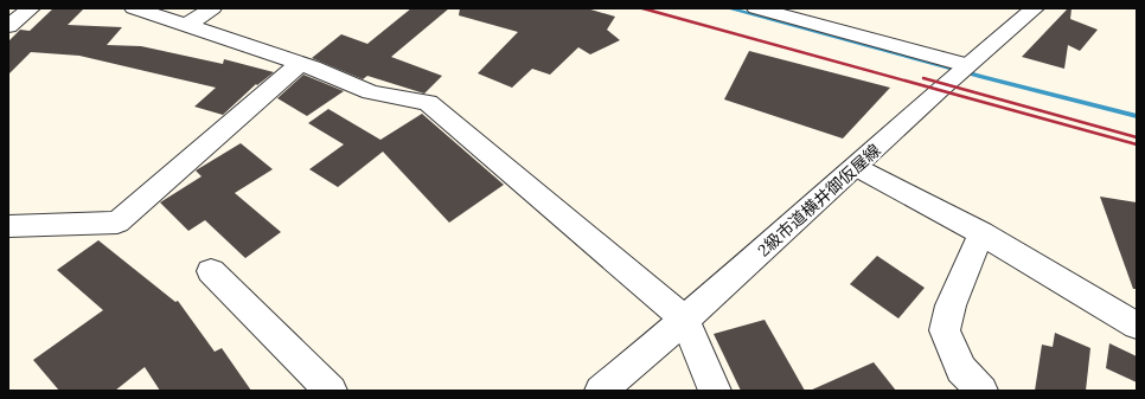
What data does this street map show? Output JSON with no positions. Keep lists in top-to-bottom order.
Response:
{
  "streets": {
    "street": ["2級市道横井御仮屋線"]
  }
}
